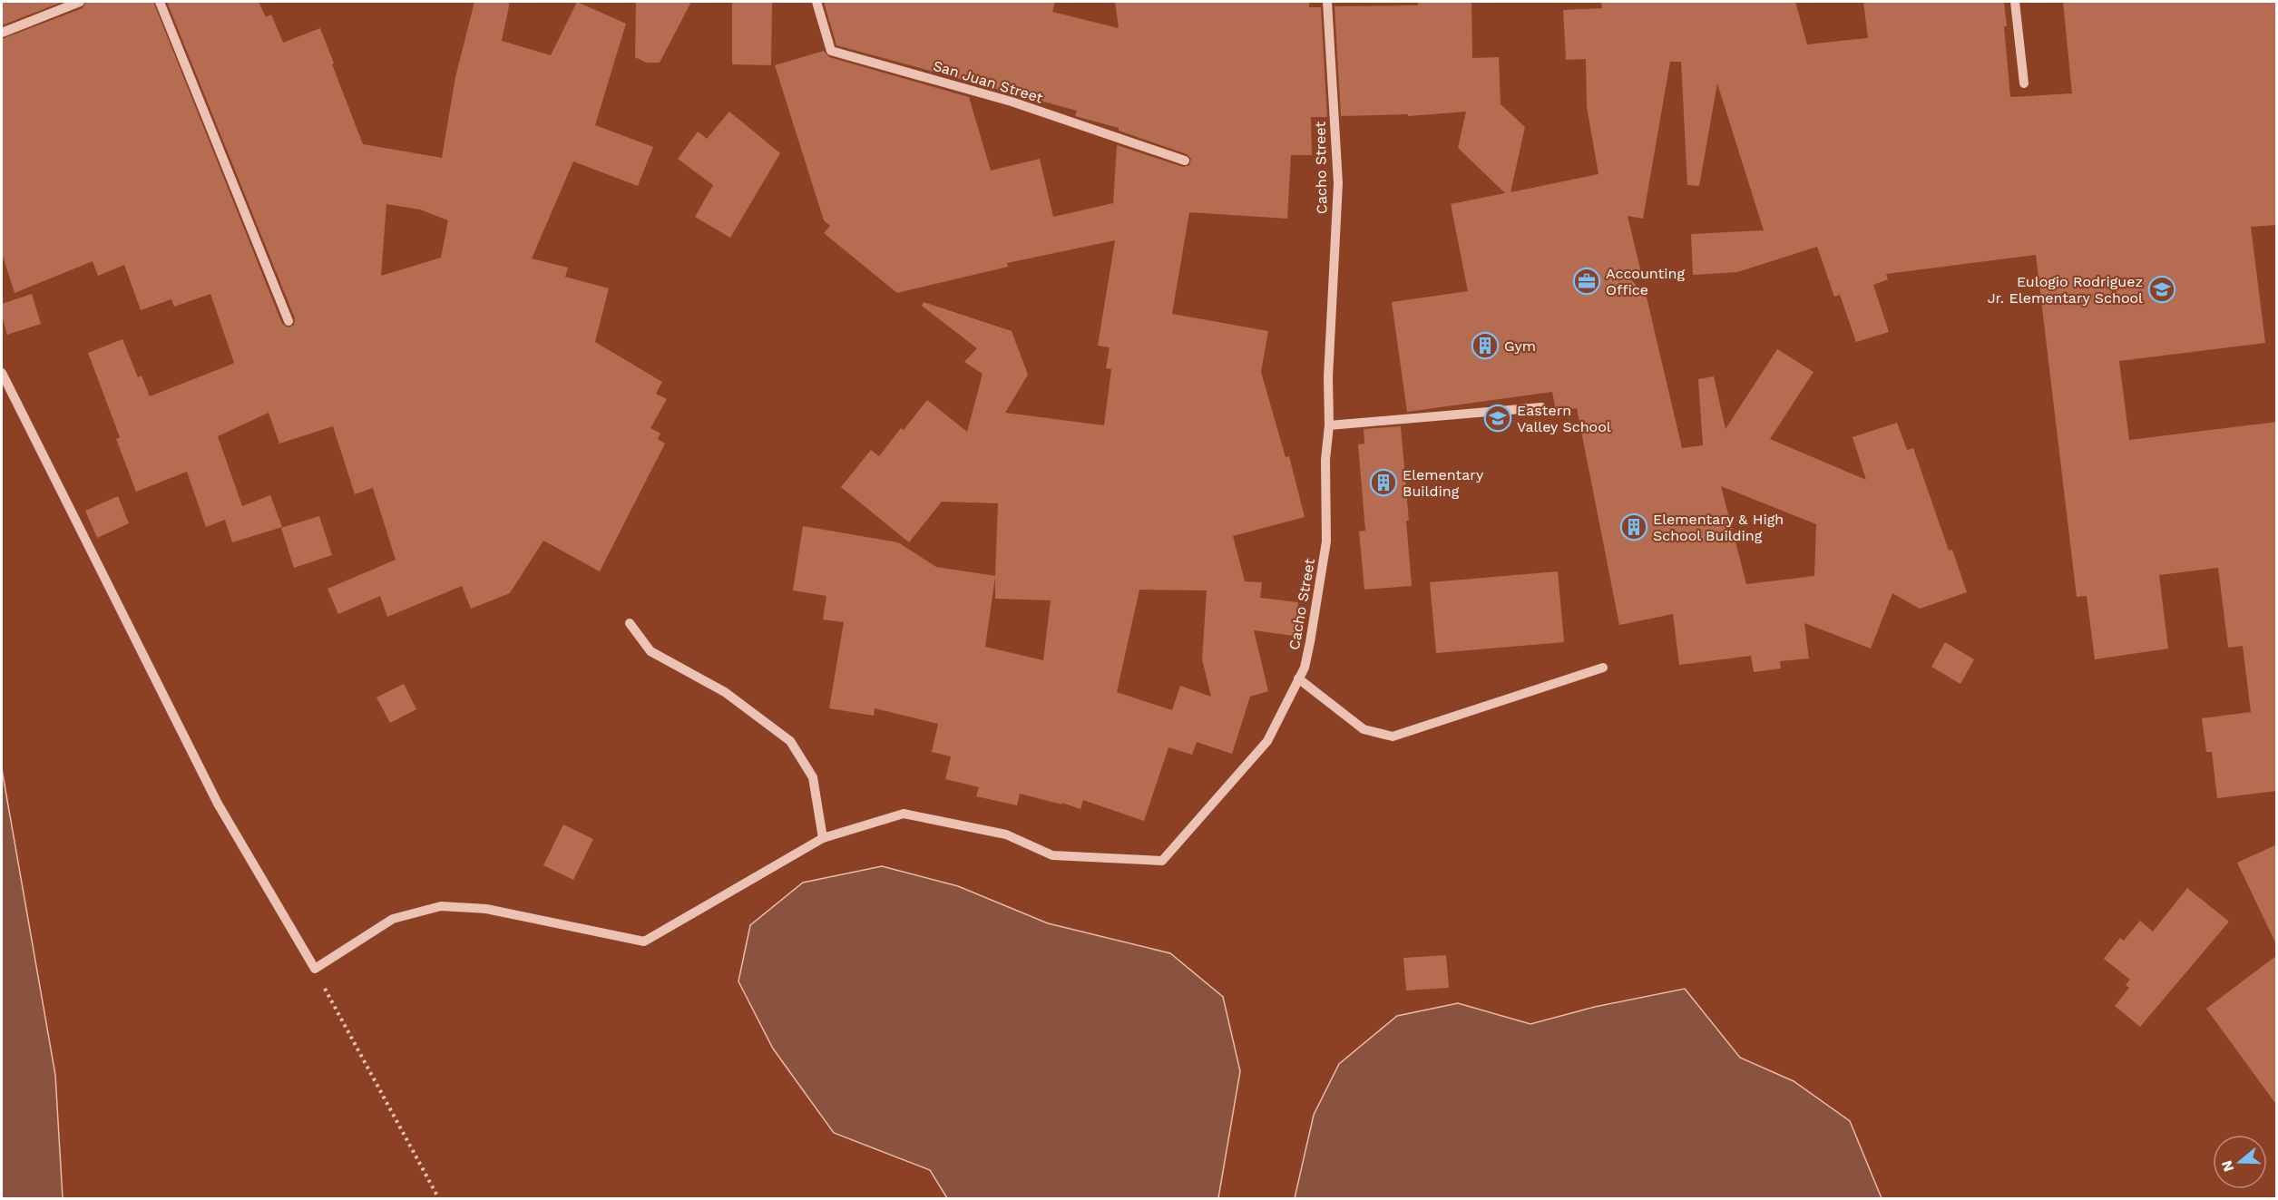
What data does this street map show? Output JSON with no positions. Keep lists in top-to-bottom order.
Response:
{
  "streets": {
    "street": ["San Juan Street", "Cacho Street"]
  },
  "places": {
    "office": ["Accounting Office"],
    "school or university": ["Eulogio Rodriguez Jr. Elementary School", "Eastern Valley School"],
    "building": ["Gym", "Elementary Building", "Elementary & High School Building"]
  },
  "north": "left"
}
